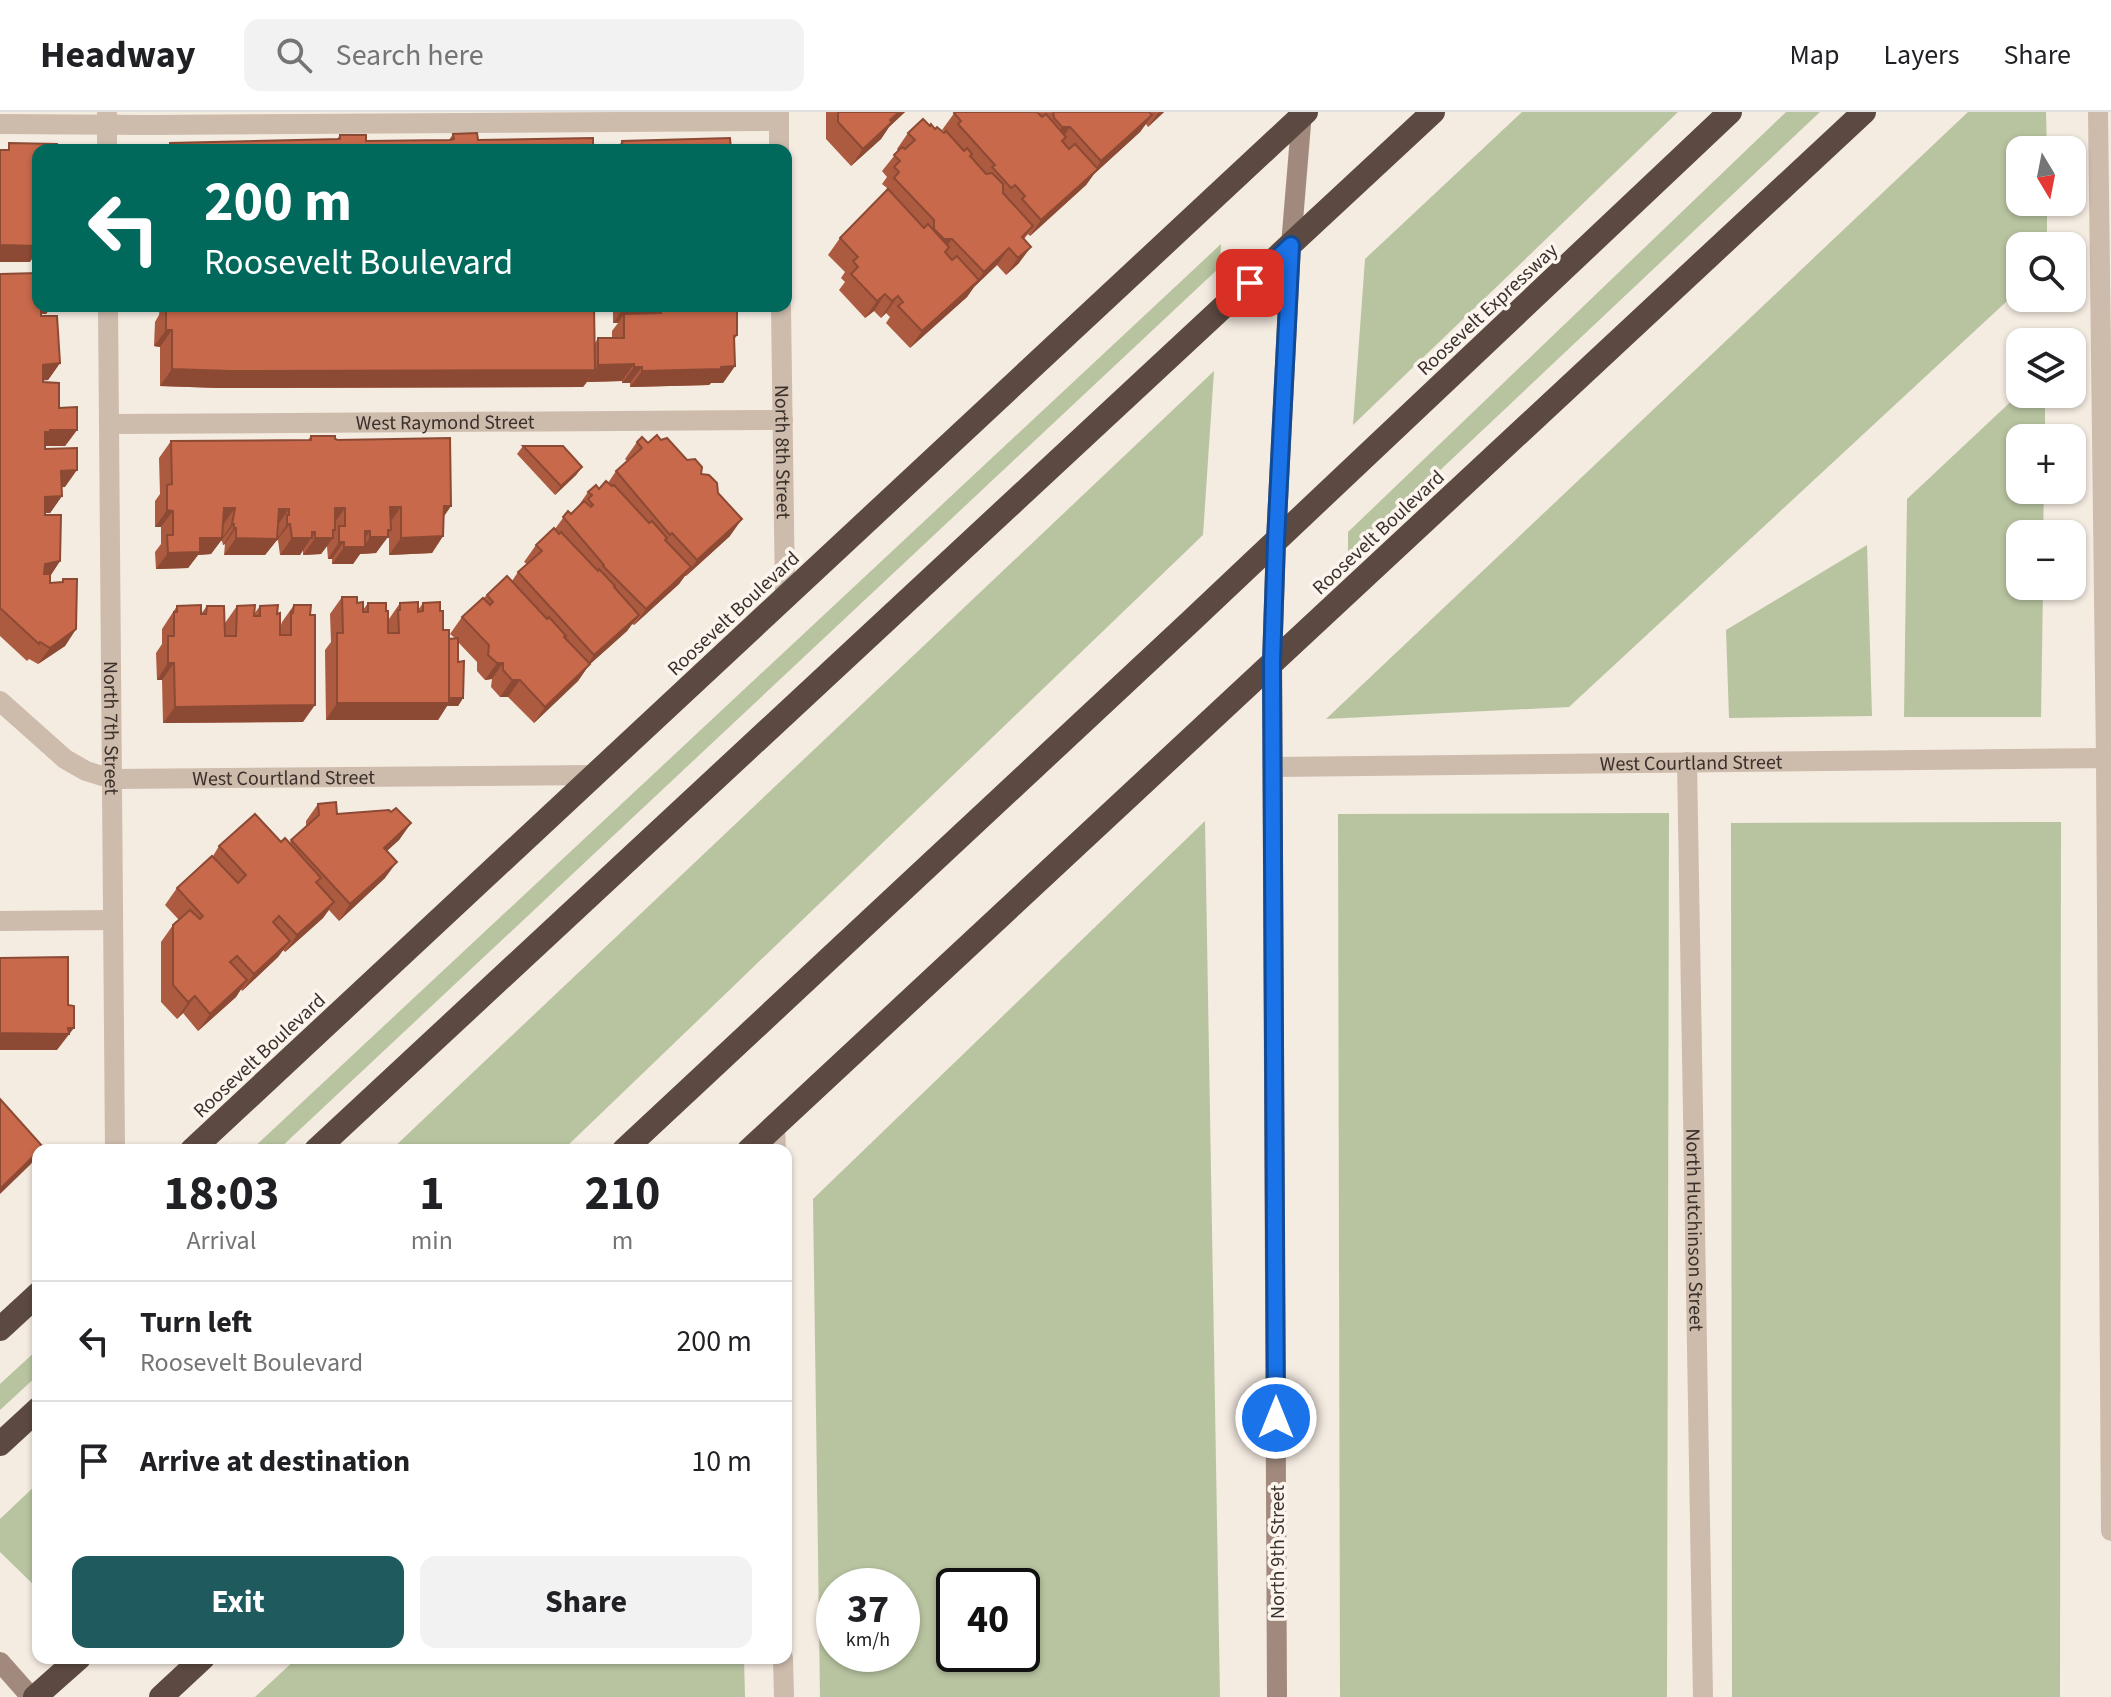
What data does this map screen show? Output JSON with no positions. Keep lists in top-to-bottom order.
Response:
{
  "streets": {
    "highway": ["Roosevelt Expressway", "Roosevelt Boulevard"],
    "street": [
      "West Raymond Street",
      "North 8th Street",
      "North 7th Street",
      "West Courtland Street",
      "North Hutchinson Street",
      "North 9th Street"
    ]
  },
  "crossings": [
    ["Roosevelt Expressway", "North 9th Street"],
    ["West Raymond Street", "North 8th Street"],
    ["West Raymond Street", "North 7th Street"],
    ["North 8th Street", "Roosevelt Boulevard"],
    ["Roosevelt Boulevard", "West Courtland Street"],
    ["Roosevelt Boulevard", "North 9th Street"],
    ["North 7th Street", "West Courtland Street"],
    ["West Courtland Street", "North Hutchinson Street"],
    ["West Courtland Street", "North 9th Street"]
  ],
  "north": "bottom",
  "page": {
    "header": "Headway",
    "search": "Search here",
    "nav": ["Map", "Layers", "Share"],
    "map_buttons": ["+", "−"],
    "turn": ["200 m", "Roosevelt Boulevard"],
    "eta": [
      "18:03",
      "Arrival",
      "1",
      "min",
      "210",
      "m"
    ],
    "list": [
      {
        "name": "Turn left",
        "note": "Roosevelt Boulevard",
        "value": "200 m"
      },
      {
        "name": "Arrive at destination",
        "value": "10 m"
      }
    ],
    "buttons": ["Exit", "Share"],
    "speed": "37 km/h",
    "limit": "40"
  }
}
